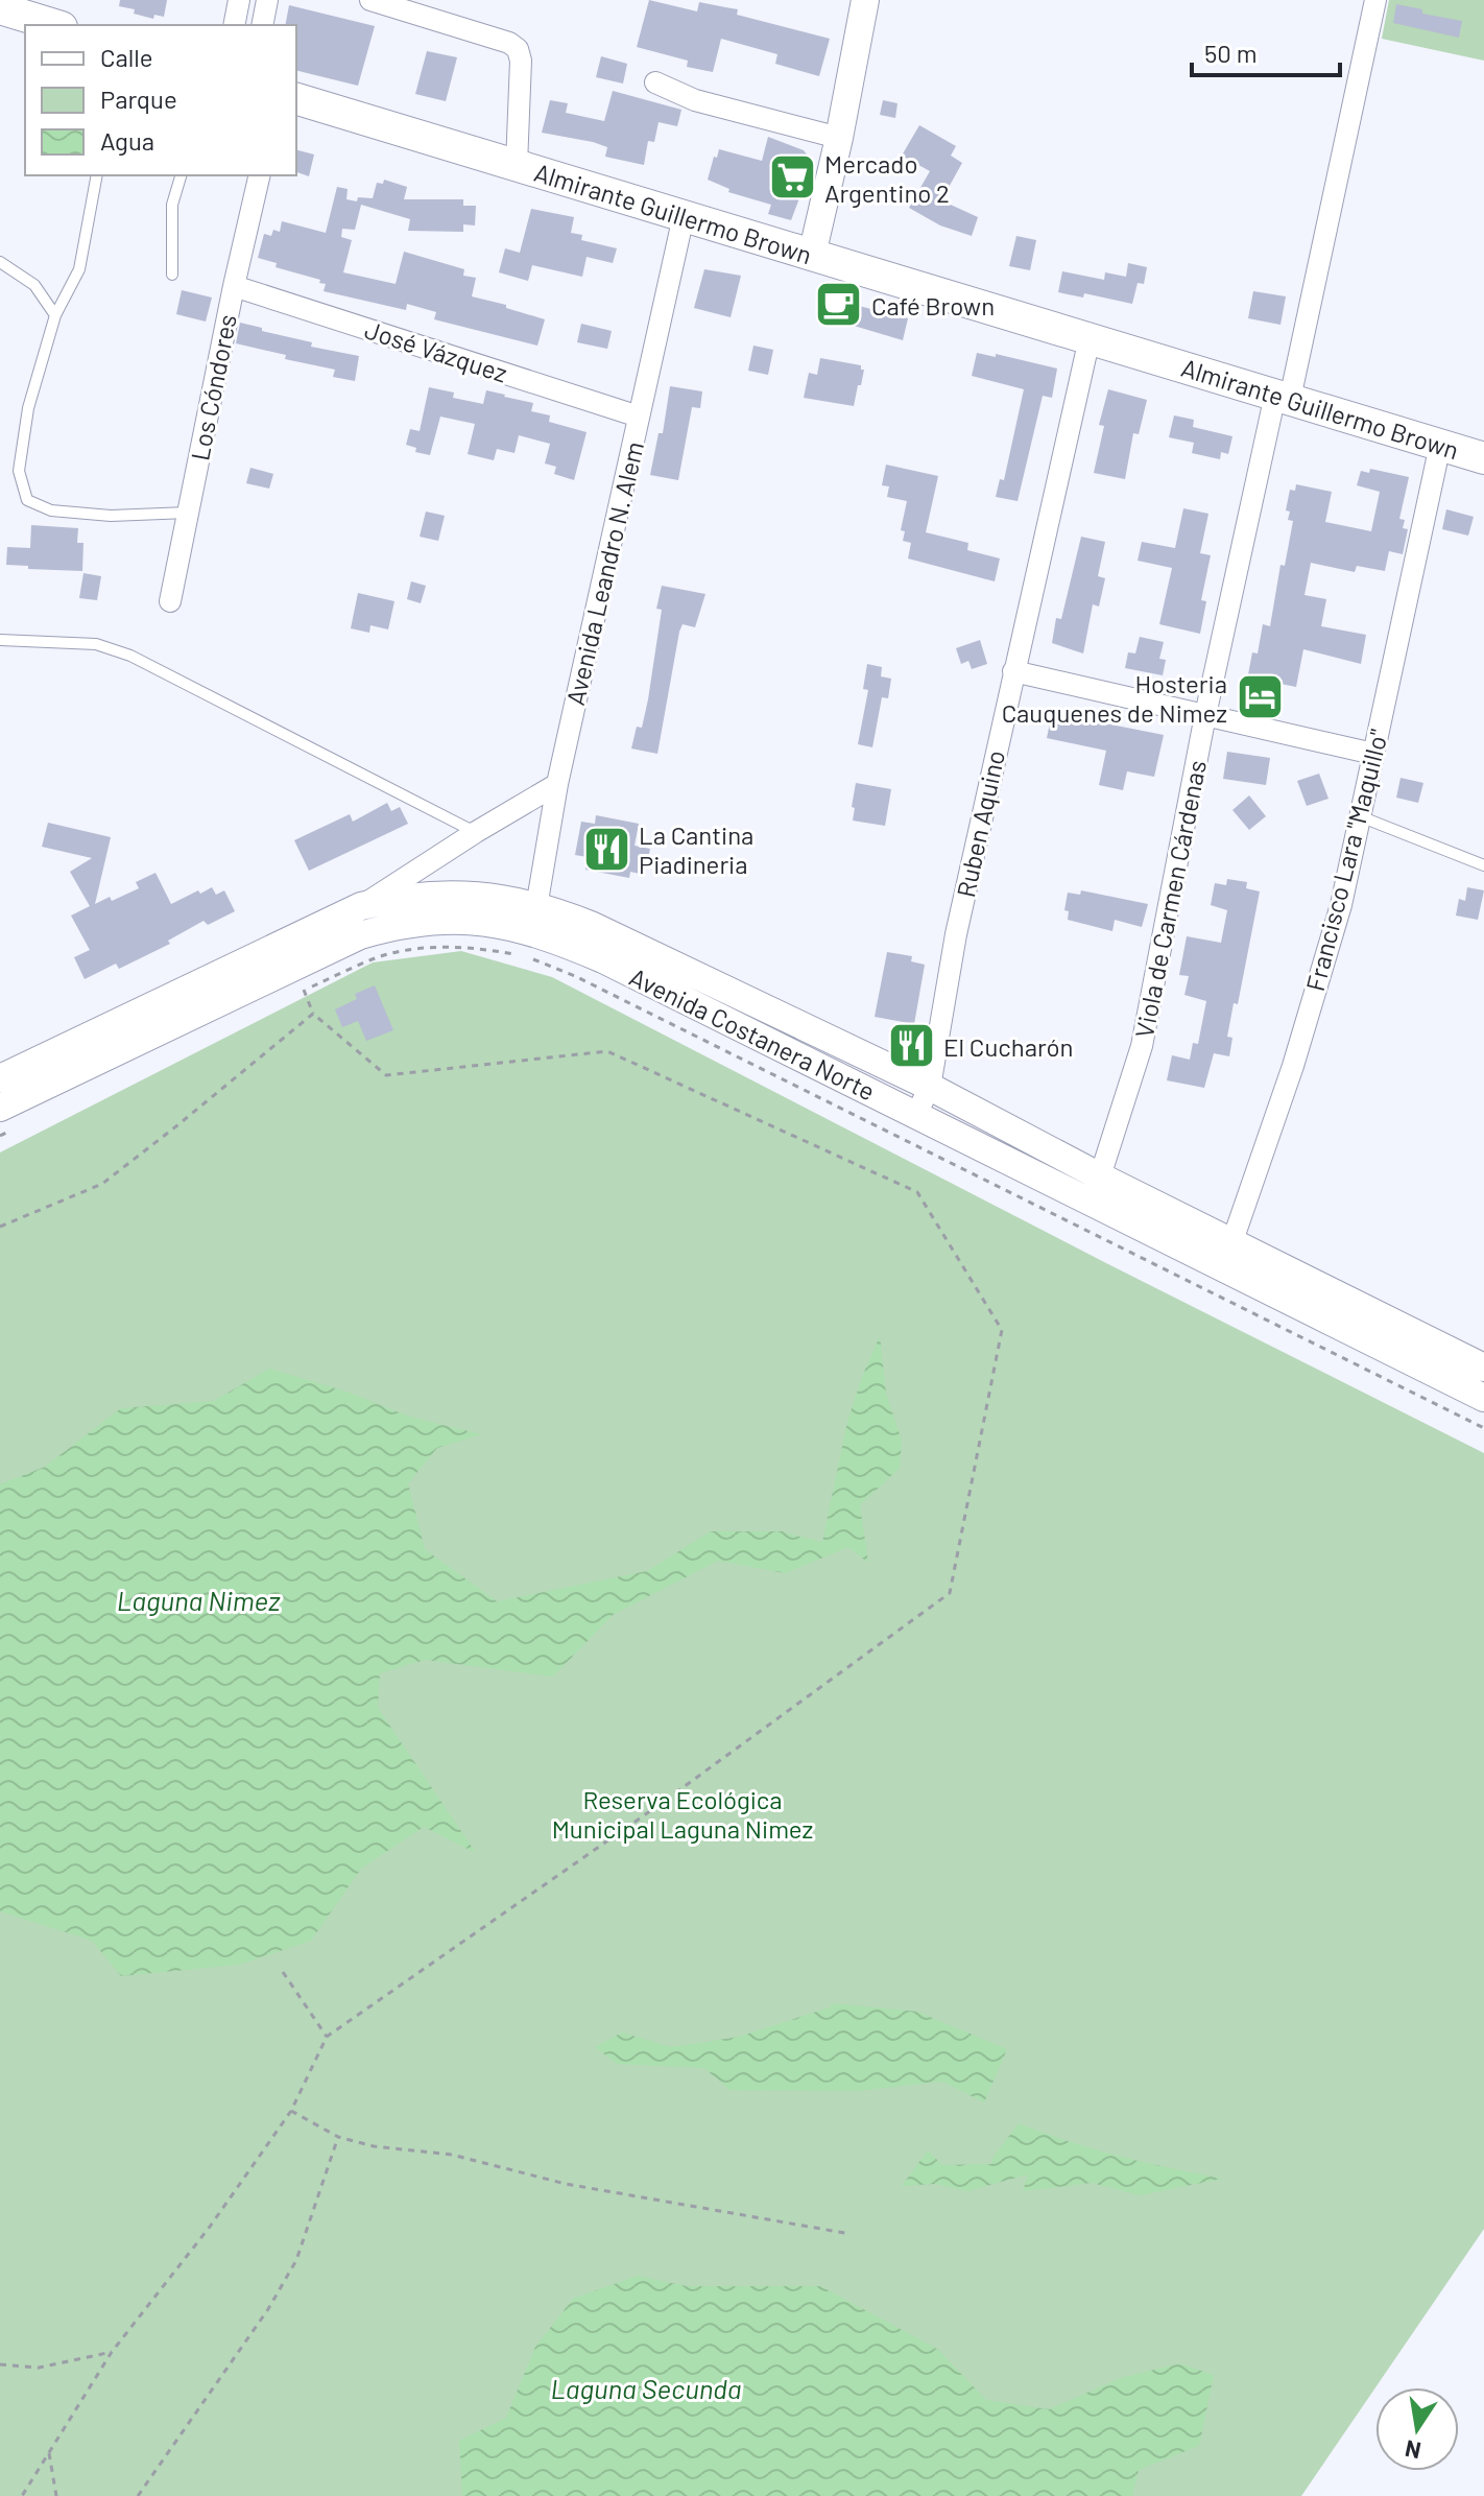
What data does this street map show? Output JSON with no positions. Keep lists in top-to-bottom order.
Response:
{
  "streets": {
    "main road": ["Almirante Guillermo Brown"],
    "street": [
      "José Vázquez",
      "Los Cóndores",
      "Avenida Leandro N. Alem",
      "Ruben Aquino",
      "Francisco Lara \"Maquillo\"",
      "Viola de Carmen Cárdenas",
      "Avenida Costanera Norte"
    ]
  },
  "crossings": [
    ["Almirante Guillermo Brown", "Avenida Leandro N. Alem"],
    ["Almirante Guillermo Brown", "Ruben Aquino"],
    ["Almirante Guillermo Brown", "Francisco Lara \"Maquillo\""],
    ["Almirante Guillermo Brown", "Viola de Carmen Cárdenas"],
    ["José Vázquez", "Los Cóndores"],
    ["José Vázquez", "Avenida Leandro N. Alem"],
    ["Avenida Leandro N. Alem", "Avenida Costanera Norte"],
    ["Ruben Aquino", "Avenida Costanera Norte"],
    ["Francisco Lara \"Maquillo\"", "Avenida Costanera Norte"],
    ["Viola de Carmen Cárdenas", "Avenida Costanera Norte"]
  ],
  "water": ["Laguna Nimez", "Laguna Secunda"],
  "parks": ["Reserva Ecológica Municipal Laguna Nimez"],
  "places": {
    "supermarket": ["Mercado Argentino 2"],
    "cafe": ["Café Brown"],
    "hotel": ["Hosteria Cauquenes de Nimez"],
    "restaurant": ["La Cantina Piadineria", "El Cucharón"]
  },
  "legend": ["Calle", "Parque", "Agua"],
  "scale_bar": "50 m",
  "north": "bottom"
}
